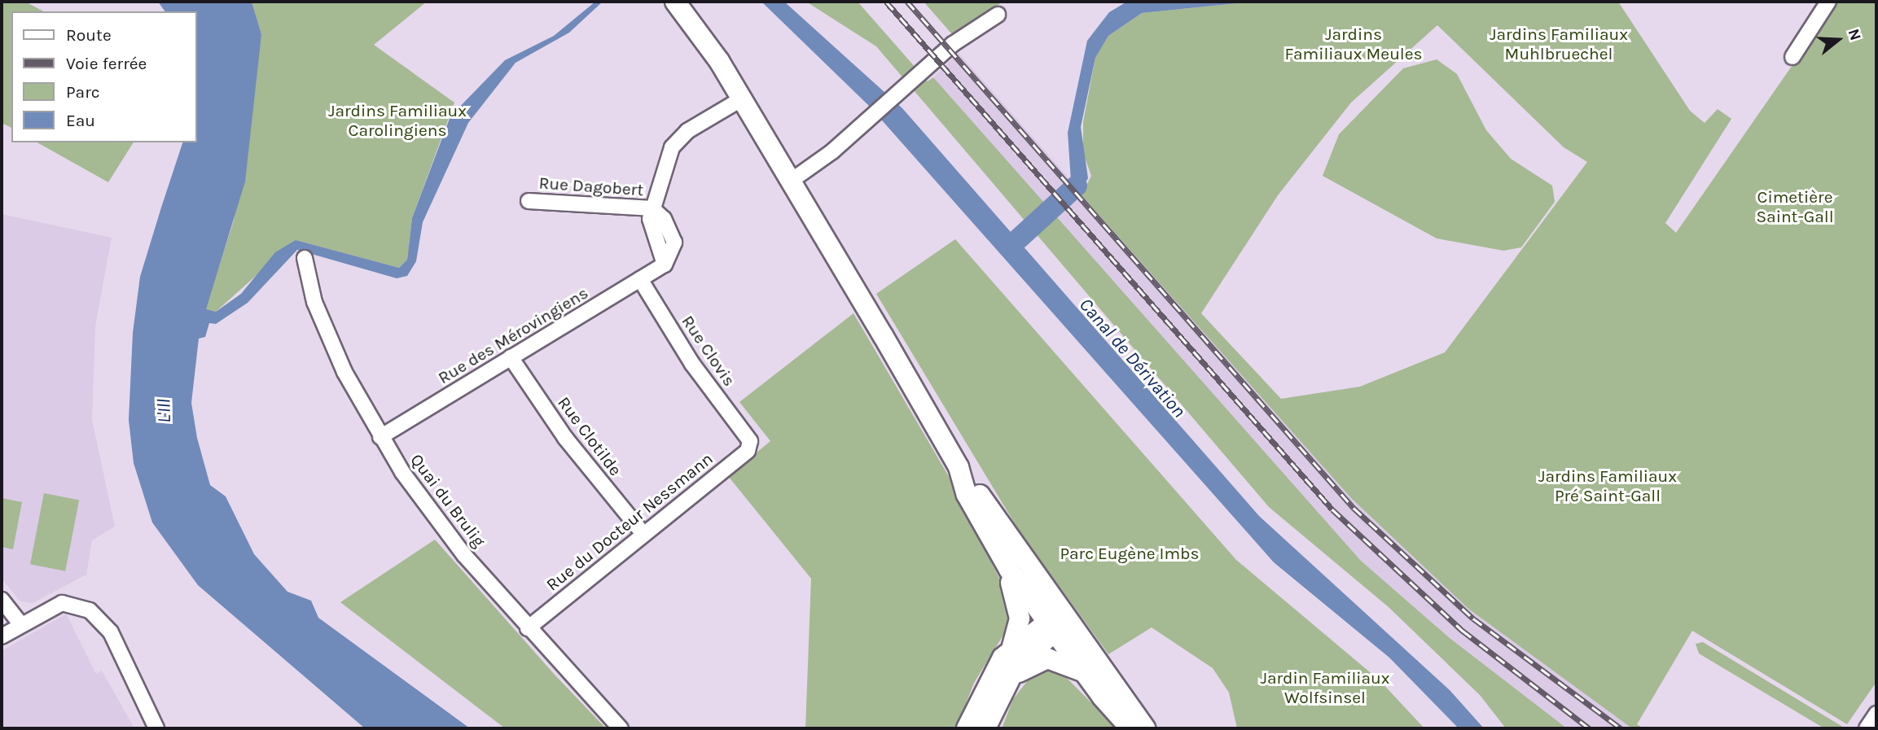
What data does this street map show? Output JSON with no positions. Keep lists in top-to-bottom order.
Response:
{
  "streets": {
    "street": [
      "Rue Dagobert",
      "Rue des Mérovingiens",
      "Rue Clovis",
      "Rue Clotilde",
      "Quai du Brulig",
      "Rue du Docteur Nessmann"
    ]
  },
  "crossings": [
    ["Rue Dagobert", "Rue des Mérovingiens"],
    ["Rue des Mérovingiens", "Rue Clovis"],
    ["Rue des Mérovingiens", "Rue Clotilde"],
    ["Rue des Mérovingiens", "Quai du Brulig"],
    ["Rue Clovis", "Rue du Docteur Nessmann"],
    ["Rue Clotilde", "Rue du Docteur Nessmann"],
    ["Quai du Brulig", "Rue du Docteur Nessmann"]
  ],
  "water": ["Canal de Dérivation", "L'Ill"],
  "parks": [
    "Jardins Familiaux Meules",
    "Jardins Familiaux Muhlbruechel",
    "Jardins Familiaux Carolingiens",
    "Cimetière Saint-Gall",
    "Jardins Familiaux Pré Saint-Gall",
    "Parc Eugène Imbs",
    "Jardin Familiaux Wolfsinsel"
  ],
  "legend": [
    "Route",
    "Voie ferrée",
    "Parc",
    "Eau"
  ],
  "north": "right"
}
